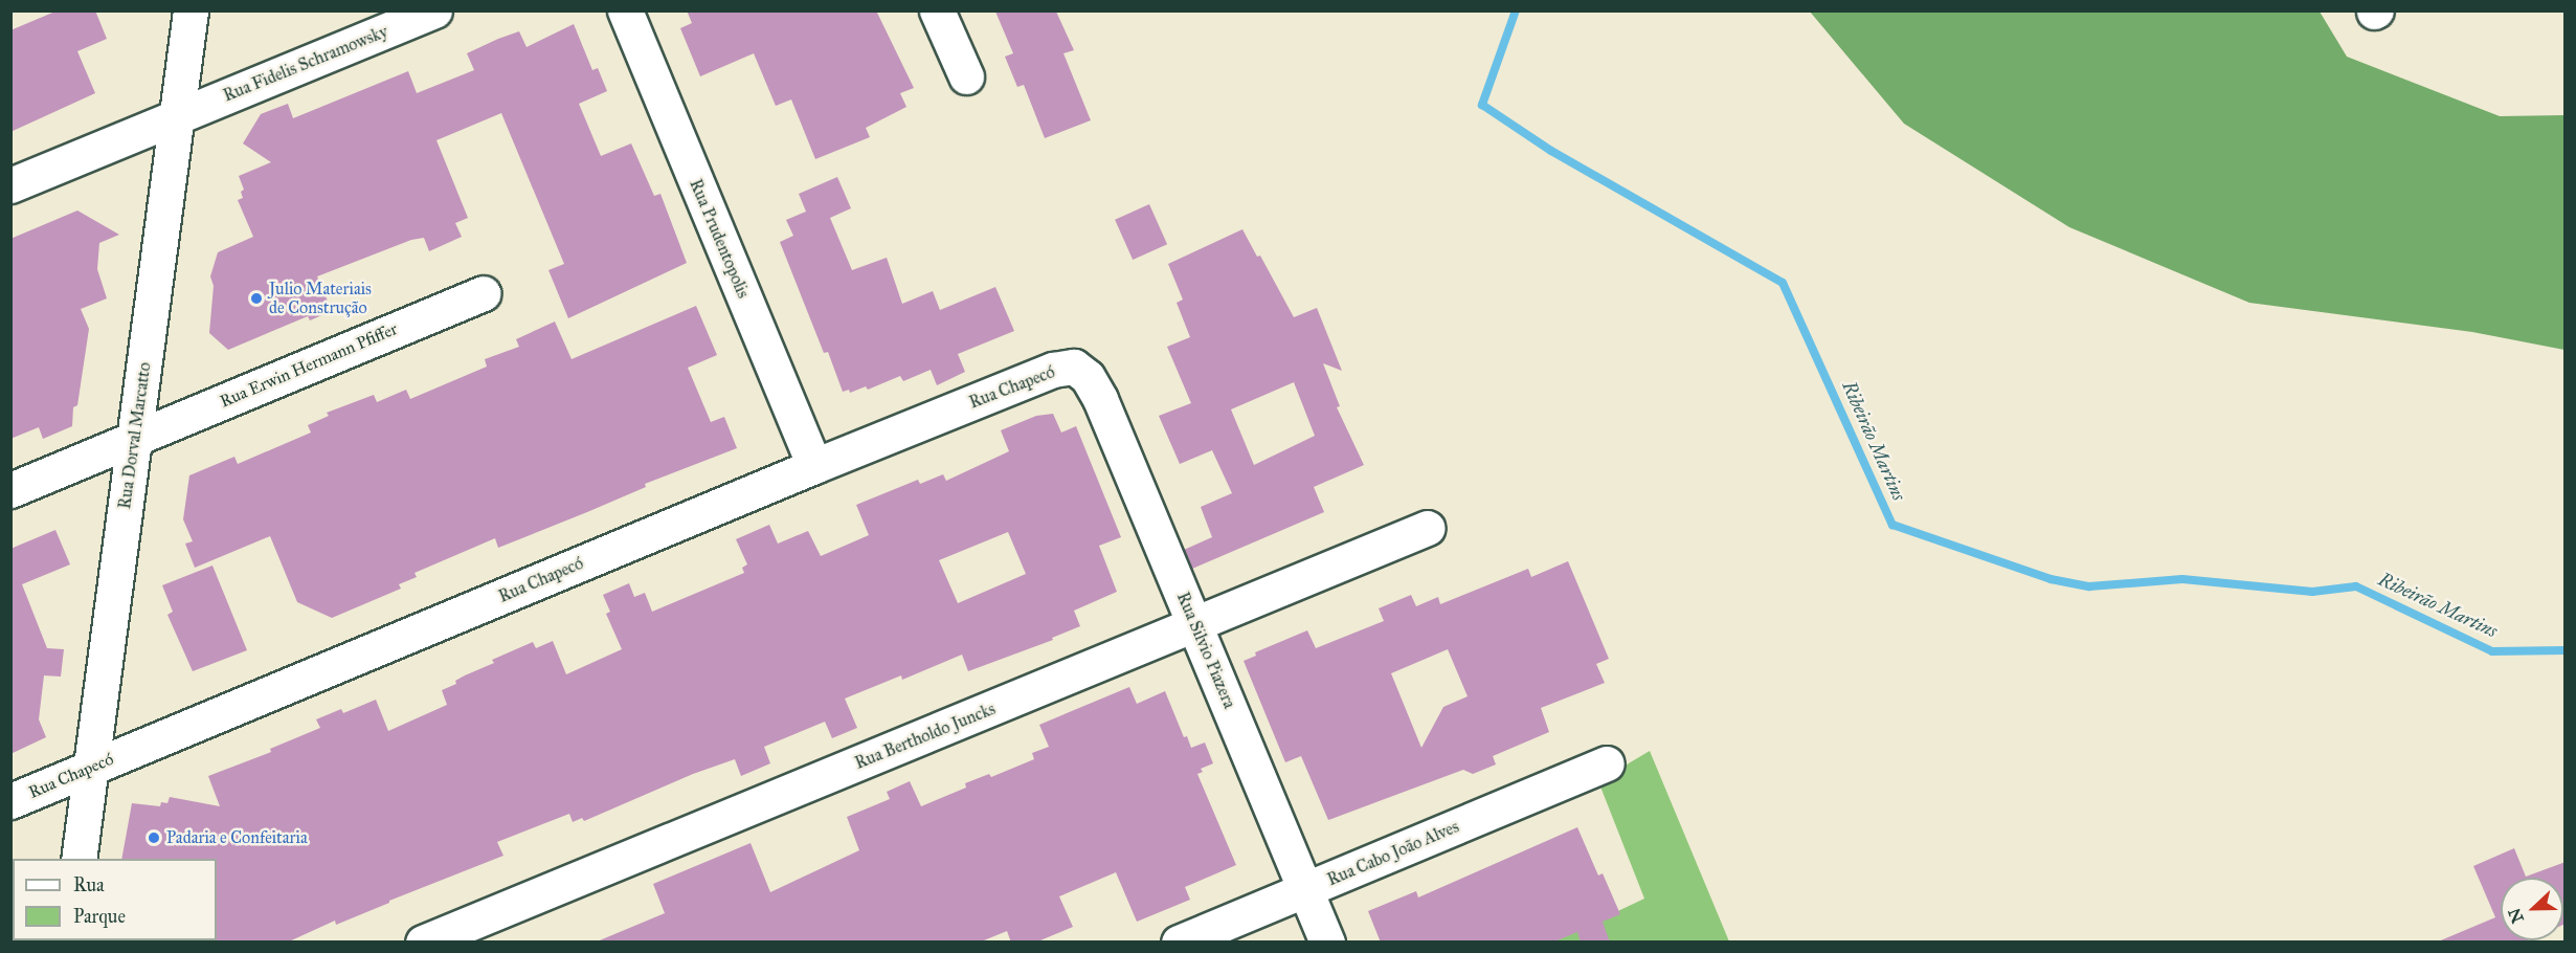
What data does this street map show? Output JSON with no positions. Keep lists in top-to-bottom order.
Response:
{
  "streets": {
    "street": [
      "Rua Fidelis Schramowsky",
      "Rua Prudentopolis",
      "Rua Erwin Hermann Pfiffer",
      "Rua Chapecó",
      "Rua Dorval Marcatto",
      "Rua Silvio Piazera",
      "Rua Bertholdo Juncks",
      "Rua Cabo João Alves"
    ]
  },
  "crossings": [
    ["Rua Fidelis Schramowsky", "Rua Dorval Marcatto"],
    ["Rua Prudentopolis", "Rua Chapecó"],
    ["Rua Erwin Hermann Pfiffer", "Rua Dorval Marcatto"],
    ["Rua Chapecó", "Rua Dorval Marcatto"],
    ["Rua Chapecó", "Rua Silvio Piazera"],
    ["Rua Silvio Piazera", "Rua Bertholdo Juncks"],
    ["Rua Silvio Piazera", "Rua Cabo João Alves"]
  ],
  "water": ["Ribeirão Martins"],
  "places": ["Julio Materiais de Construção", "Padaria e Confeitaria"],
  "legend": ["Rua", "Parque"],
  "north": "left"
}
